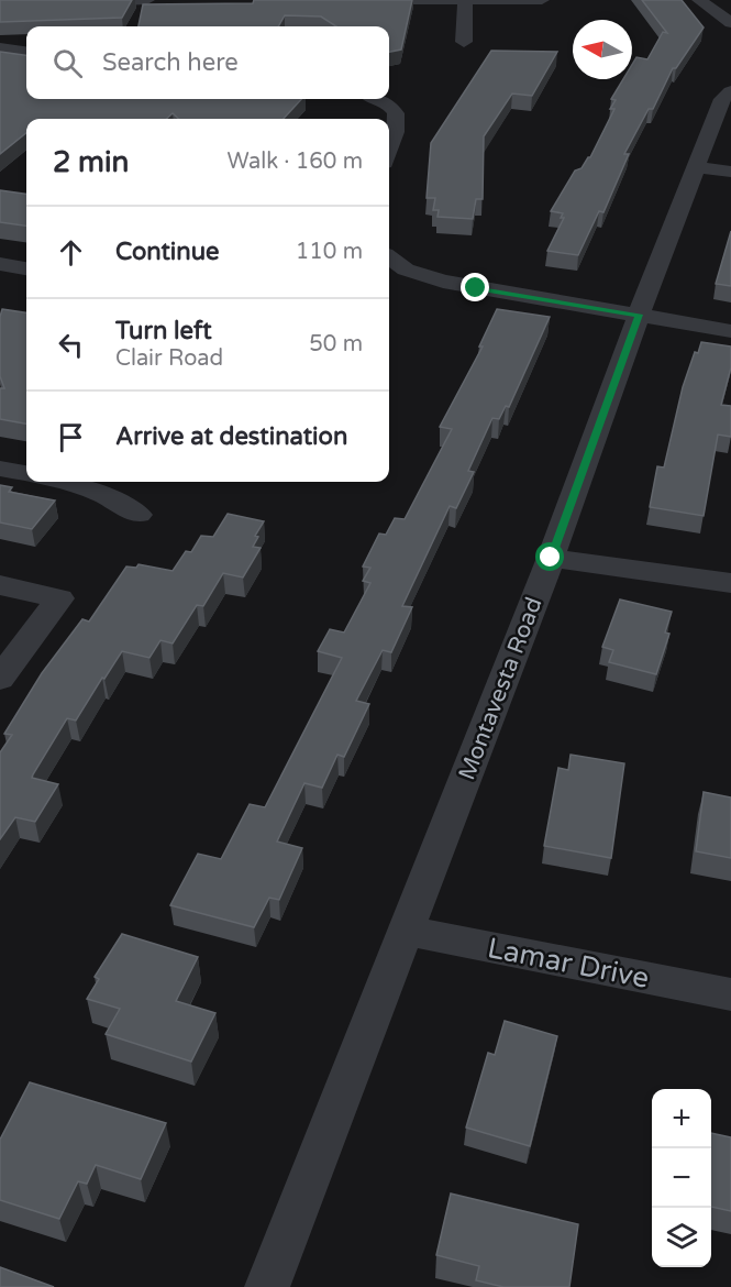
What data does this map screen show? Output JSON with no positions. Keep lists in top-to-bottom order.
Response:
{
  "streets": {
    "street": ["Montavesta Road", "Lamar Drive"]
  },
  "crossings": [
    ["Montavesta Road", "Lamar Drive"]
  ],
  "north": "left",
  "page": {
    "search": "Search here",
    "heading": ["2 min", "Walk · 160 m"],
    "list": [
      ["Continue", "110 m"],
      ["Turn left", "Clair Road", "50 m"],
      "Arrive at destination"
    ],
    "map_buttons": ["+", "−"]
  }
}
